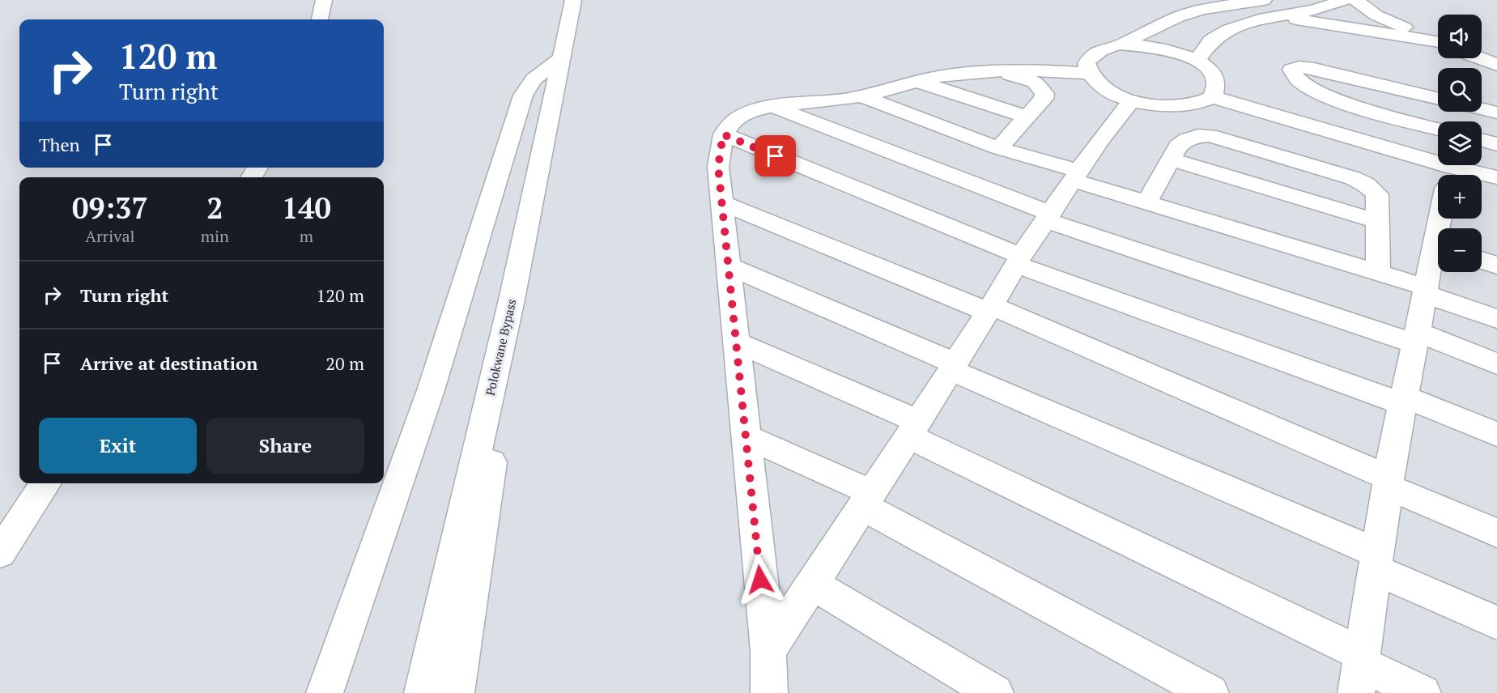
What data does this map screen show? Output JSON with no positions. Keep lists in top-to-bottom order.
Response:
{
  "streets": {
    "main road": ["Polokwane Bypass"]
  },
  "page": {
    "map_buttons": ["+", "−"],
    "turn": ["120 m", "Turn right"],
    "then": "Then",
    "eta": [
      "09:37",
      "Arrival",
      "2",
      "min",
      "140",
      "m"
    ],
    "list": [
      {
        "name": "Turn right",
        "value": "120 m"
      },
      {
        "name": "Arrive at destination",
        "value": "20 m"
      }
    ],
    "buttons": ["Exit", "Share"]
  }
}
